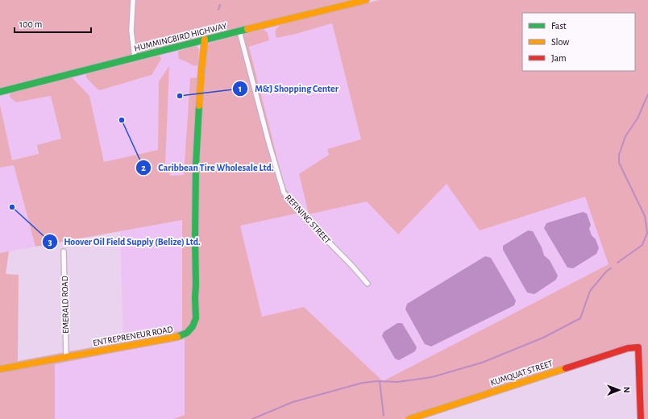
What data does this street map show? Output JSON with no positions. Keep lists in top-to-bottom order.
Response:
{
  "streets": {
    "street": [
      "HUMMINGBIRD HIGHWAY",
      "REFINING STREET",
      "EMERALD ROAD",
      "ENTREPRENEUR ROAD",
      "KUMQUAT STREET"
    ]
  },
  "crossings": [
    ["HUMMINGBIRD HIGHWAY", "REFINING STREET"],
    ["HUMMINGBIRD HIGHWAY", "ENTREPRENEUR ROAD"],
    ["EMERALD ROAD", "ENTREPRENEUR ROAD"]
  ],
  "places": ["M&J Shopping Center", "Caribbean Tire Wholesale Ltd.", "Hoover Oil Field Supply (Belize) Ltd."],
  "legend": ["Fast", "Slow", "Jam"],
  "scale_bar": "100 m",
  "north": "right"
}
